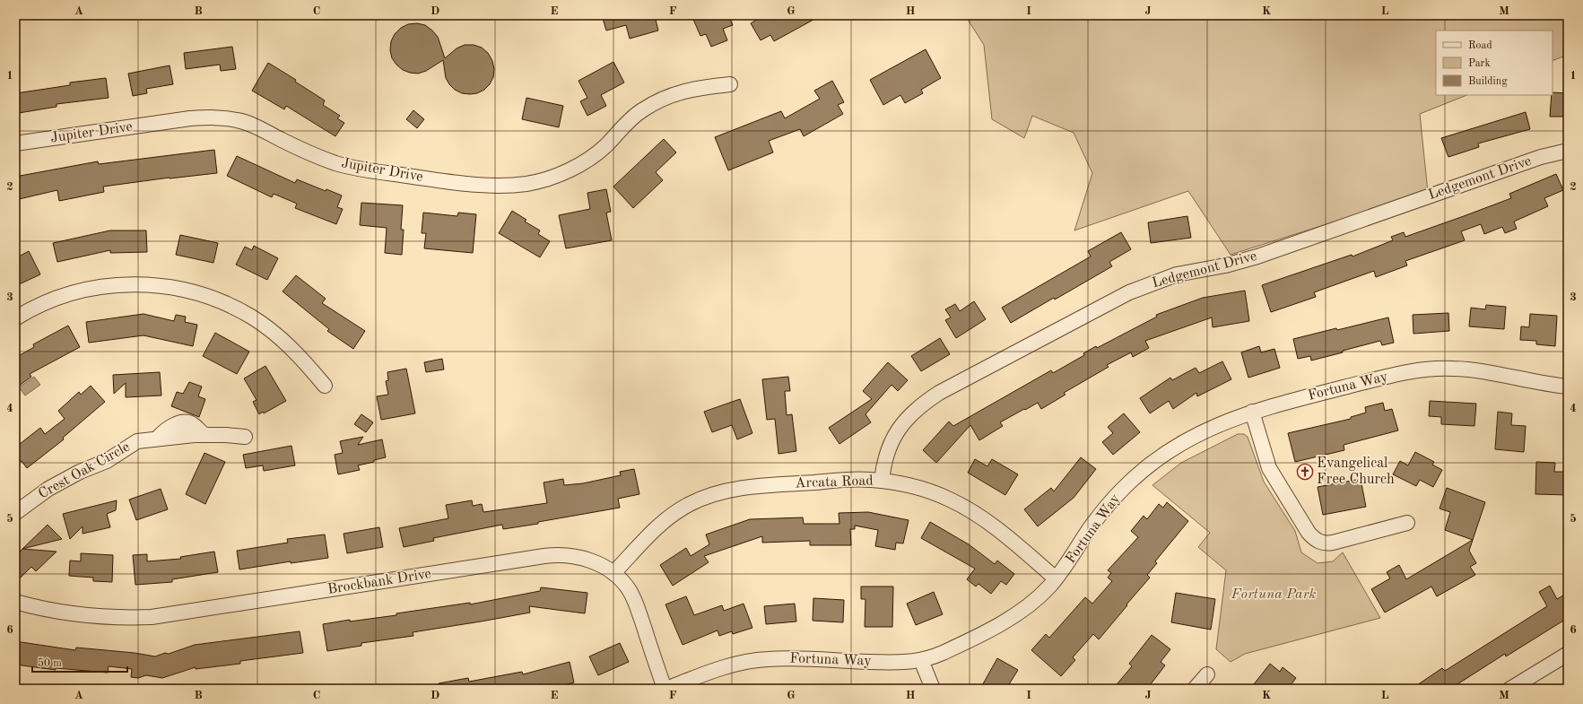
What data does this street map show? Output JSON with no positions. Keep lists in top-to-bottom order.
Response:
{
  "streets": {
    "street": [
      "Jupiter Drive",
      "Ledgemont Drive",
      "Fortuna Way",
      "Crest Oak Circle",
      "Arcata Road",
      "Brockbank Drive"
    ]
  },
  "crossings": [
    ["Ledgemont Drive", "Arcata Road"],
    ["Fortuna Way", "Arcata Road"],
    ["Fortuna Way", "Brockbank Drive"],
    ["Arcata Road", "Brockbank Drive"]
  ],
  "parks": ["Fortuna Park"],
  "places": {
    "church": ["Evangelical Free Church"]
  },
  "legend": ["Road", "Park", "Building"],
  "scale_bar": "50 m",
  "grid": {
    "columns": [
      "A",
      "B",
      "C",
      "D",
      "E",
      "F",
      "G",
      "H",
      "I",
      "J",
      "K",
      "L",
      "M"
    ],
    "rows": [
      "1",
      "2",
      "3",
      "4",
      "5",
      "6"
    ]
  }
}
